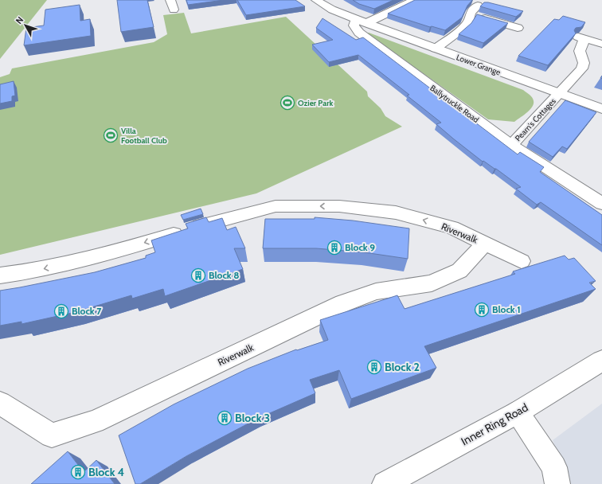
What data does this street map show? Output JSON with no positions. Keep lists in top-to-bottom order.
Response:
{
  "streets": {
    "street": [
      "Lower Grange",
      "Ballytruckle Road",
      "Pearn's Cottages",
      "Riverwalk",
      "Inner Ring Road"
    ]
  },
  "crossings": [
    ["Lower Grange", "Ballytruckle Road"],
    ["Lower Grange", "Pearn's Cottages"],
    ["Ballytruckle Road", "Pearn's Cottages"]
  ],
  "places": {
    "sports": ["Ozier Park", "Villa Football Club"],
    "building": [
      "Block 9",
      "Block 8",
      "Block 1",
      "Block 7",
      "Block 2",
      "Block 3",
      "Block 4"
    ]
  },
  "north": "top left"
}
